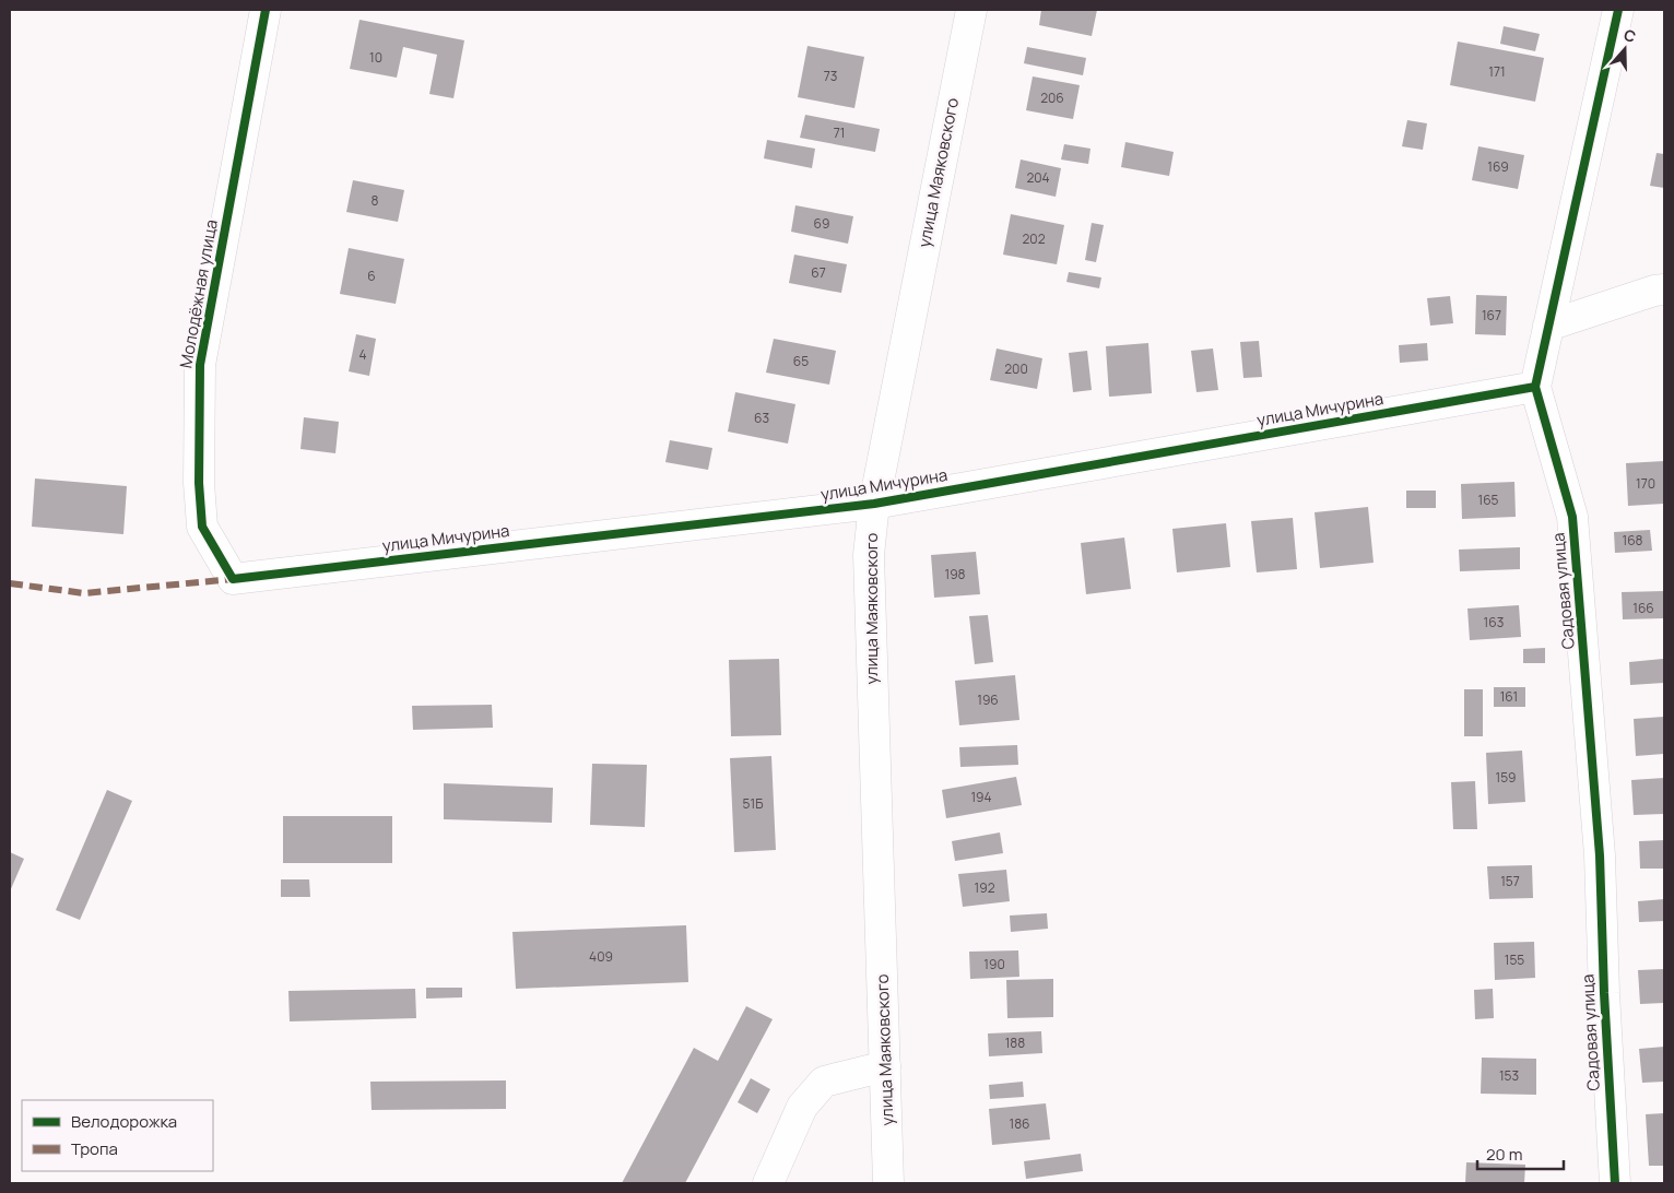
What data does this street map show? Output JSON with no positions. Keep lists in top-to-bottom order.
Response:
{
  "streets": {
    "street": [
      "улица Маяковского",
      "Молодёжная улица",
      "улица Мичурина",
      "Садовая улица"
    ]
  },
  "crossings": [
    ["улица Маяковского", "улица Мичурина"],
    ["Молодёжная улица", "улица Мичурина"],
    ["улица Мичурина", "Садовая улица"]
  ],
  "house_numbers": [
    "10",
    "171",
    "73",
    "206",
    "71",
    "169",
    "204",
    "8",
    "69",
    "202",
    "67",
    "6",
    "167",
    "4",
    "65",
    "200",
    "63",
    "170",
    "165",
    "168",
    "198",
    "166",
    "163",
    "161",
    "196",
    "159",
    "194",
    "51Б",
    "157",
    "192",
    "409",
    "155",
    "190",
    "188",
    "153",
    "186"
  ],
  "legend": ["Велодорожка", "Тропа"],
  "scale_bar": "20 m",
  "north": "top"
}
